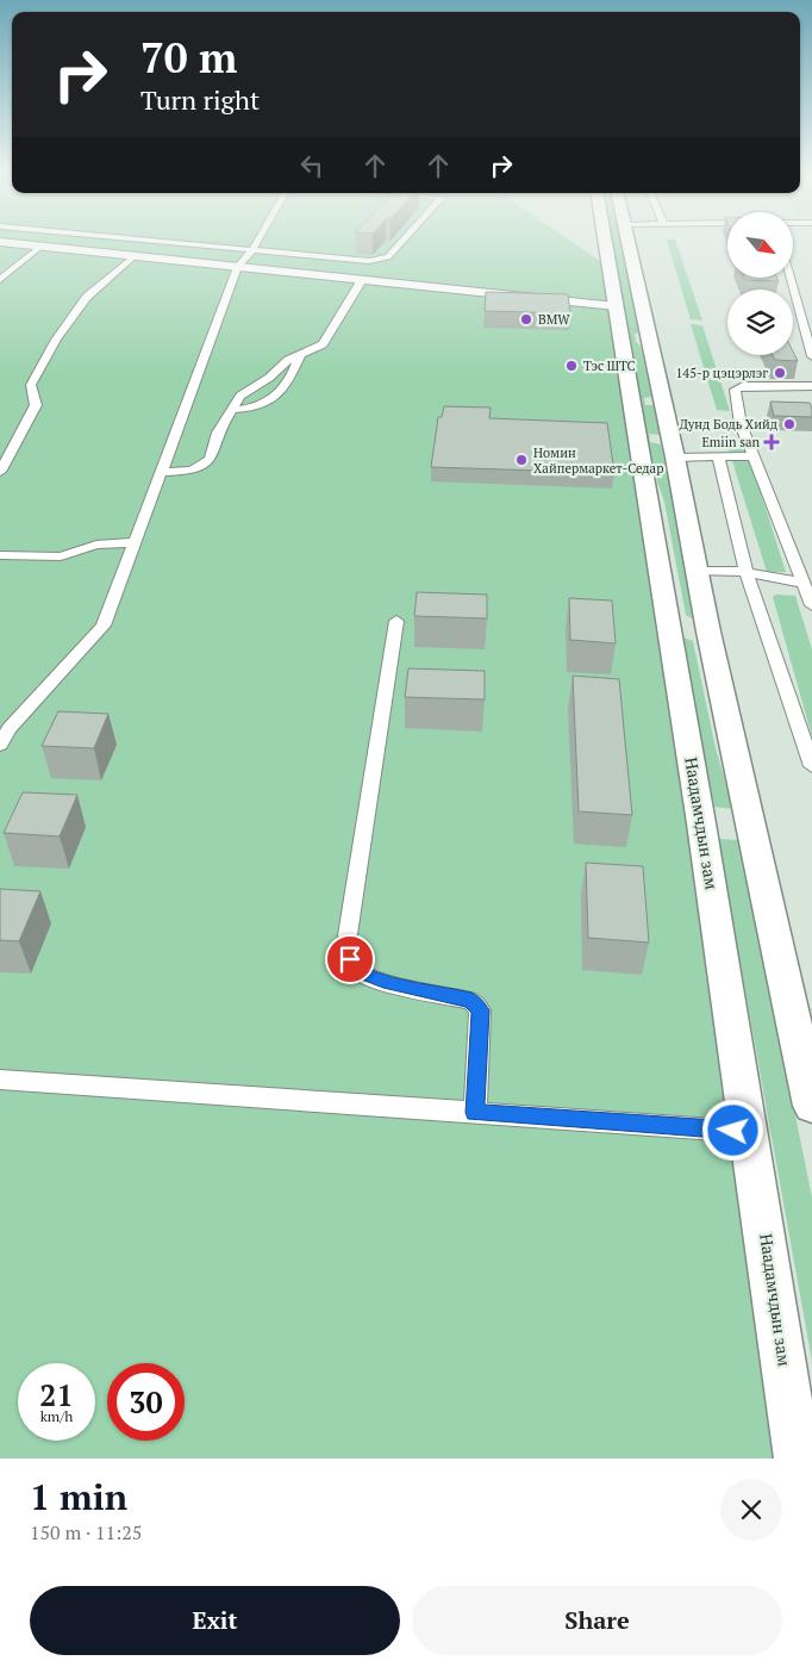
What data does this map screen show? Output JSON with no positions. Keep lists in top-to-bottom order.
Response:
{
  "streets": {
    "highway": ["Наадамчдын зам"]
  },
  "places": {
    "other": [
      "BMW",
      "Тэс ШТС",
      "145-р цэцэрлэг",
      "Дунд Бодь Хийд",
      "Номин Хайпермаркет-Седар"
    ],
    "health": ["Emiin san"]
  },
  "north": "bottom right",
  "page": {
    "turn": ["70 m", "Turn right"],
    "speed": "21 km/h",
    "limit": "30",
    "heading": ["1 min", "150 m · 11:25"],
    "buttons": ["Exit", "Share"]
  }
}
